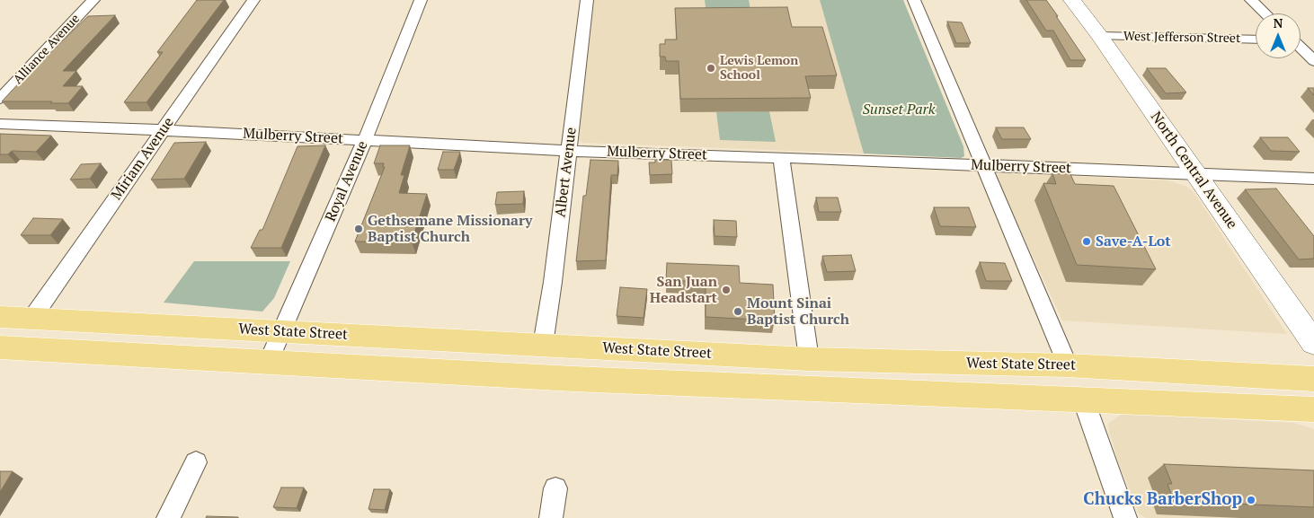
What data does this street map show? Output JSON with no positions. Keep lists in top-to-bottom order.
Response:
{
  "streets": {
    "main road": ["North Central Avenue", "West State Street"],
    "street": [
      "West Jefferson Street",
      "Alliance Avenue",
      "Mulberry Street",
      "Miriam Avenue",
      "Albert Avenue",
      "Royal Avenue"
    ]
  },
  "crossings": [
    ["West Jefferson Street", "North Central Avenue"],
    ["Mulberry Street", "Miriam Avenue"],
    ["Mulberry Street", "North Central Avenue"],
    ["Mulberry Street", "Albert Avenue"],
    ["Mulberry Street", "Royal Avenue"],
    ["Miriam Avenue", "West State Street"],
    ["Albert Avenue", "West State Street"],
    ["Royal Avenue", "West State Street"]
  ],
  "parks": ["Sunset Park"],
  "places": [
    "Lewis Lemon School",
    "Gethsemane Missionary Baptist Church",
    "Save-A-Lot",
    "San Juan Headstart",
    "Mount Sinai Baptist Church",
    "Chucks BarberShop"
  ],
  "north": "top"
}
